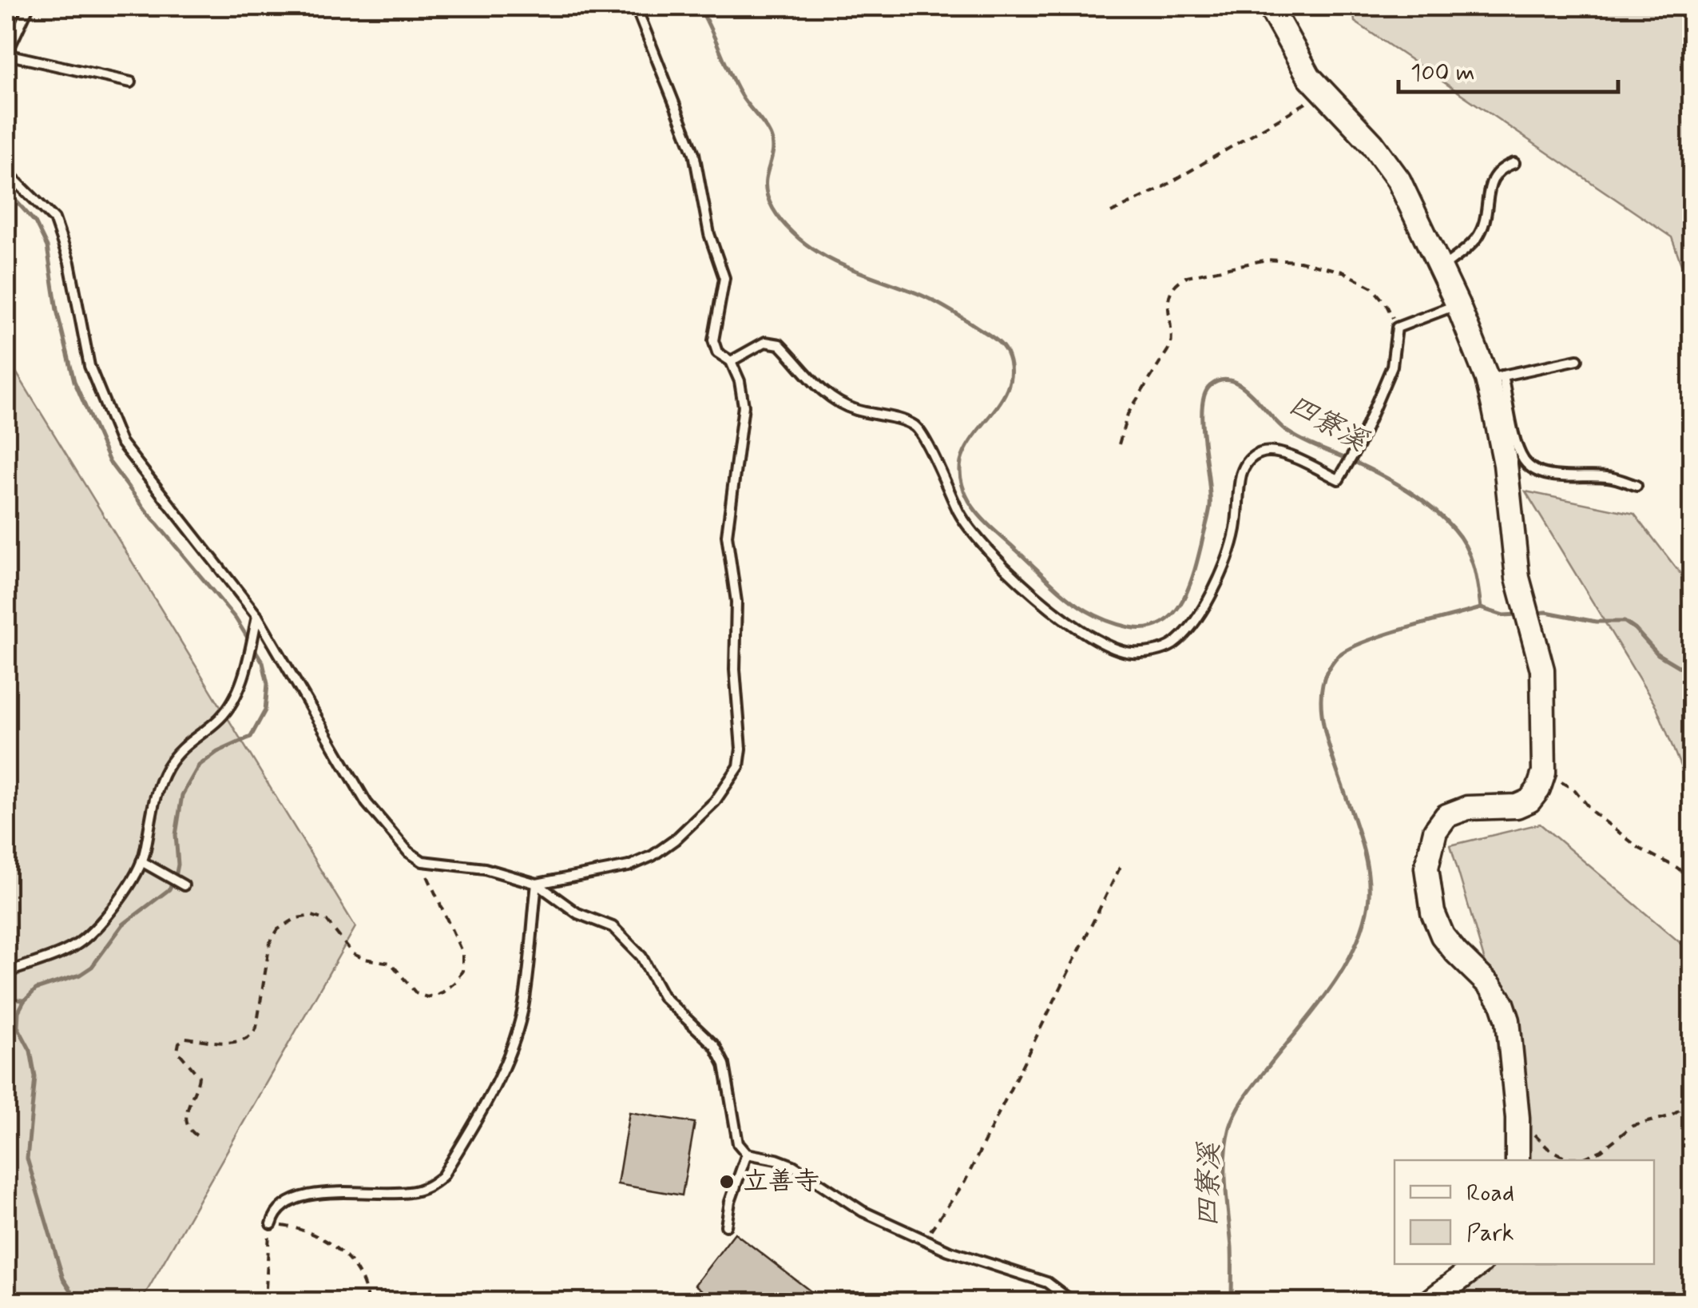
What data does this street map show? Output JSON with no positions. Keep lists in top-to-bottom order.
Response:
{
  "water": ["四寮溪"],
  "places": ["立善寺"],
  "legend": ["Road", "Park"],
  "scale_bar": "100 m"
}
